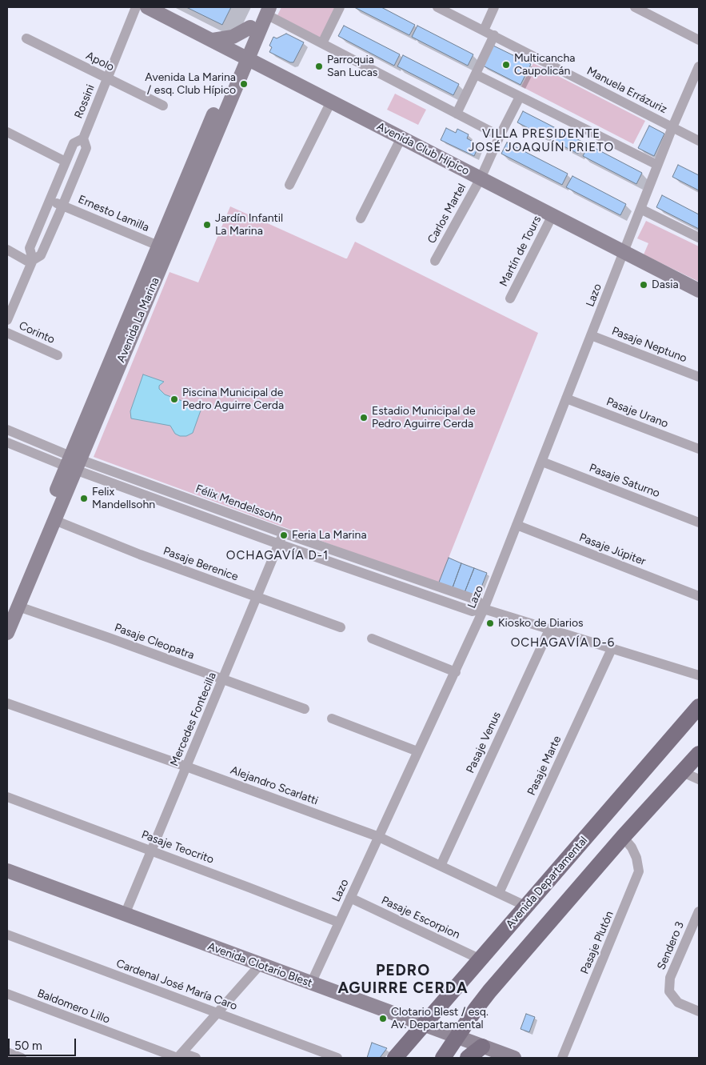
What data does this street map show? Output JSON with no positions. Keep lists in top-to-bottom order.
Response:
{
  "streets": {
    "main road": [
      "Avenida Club Hípico",
      "Avenida La Marina",
      "Avenida Departamental",
      "Avenida Clotario Blest"
    ],
    "street": [
      "Apolo",
      "Manuela Errázuriz",
      "Rossini",
      "Ernesto Lamilla",
      "Carlos Martel",
      "Martín de Tours",
      "Lazo",
      "Corinto",
      "Pasaje Neptuno",
      "Pasaje Urano",
      "Pasaje Saturno",
      "Félix Mendelssohn",
      "Pasaje Júpiter",
      "Pasaje Berenice",
      "Pasaje Cleopatra",
      "Mercedes Fontecilla",
      "Pasaje Venus",
      "Pasaje Marte",
      "Alejandro Scarlatti",
      "Pasaje Teocrito",
      "Pasaje Escorpion",
      "Pasaje Plutón",
      "Sendero 3",
      "Cardenal José María Caro",
      "Baldomero Lillo"
    ]
  },
  "crossings": [
    ["Apolo", "Rossini"],
    ["Manuela Errázuriz", "Lazo"],
    ["Rossini", "Ernesto Lamilla"],
    ["Avenida Club Hípico", "Carlos Martel"],
    ["Avenida Club Hípico", "Martín de Tours"],
    ["Avenida Club Hípico", "Lazo"],
    ["Avenida Club Hípico", "Avenida La Marina"],
    ["Ernesto Lamilla", "Avenida La Marina"],
    ["Lazo", "Pasaje Neptuno"],
    ["Lazo", "Pasaje Urano"],
    ["Lazo", "Pasaje Saturno"],
    ["Lazo", "Félix Mendelssohn"],
    ["Lazo", "Pasaje Júpiter"],
    ["Lazo", "Alejandro Scarlatti"],
    ["Lazo", "Pasaje Teocrito"],
    ["Lazo", "Pasaje Escorpion"],
    ["Lazo", "Avenida Clotario Blest"],
    ["Avenida La Marina", "Félix Mendelssohn"],
    ["Avenida La Marina", "Pasaje Berenice"],
    ["Avenida La Marina", "Pasaje Cleopatra"],
    ["Félix Mendelssohn", "Mercedes Fontecilla"],
    ["Félix Mendelssohn", "Pasaje Venus"],
    ["Félix Mendelssohn", "Pasaje Marte"],
    ["Pasaje Berenice", "Mercedes Fontecilla"],
    ["Pasaje Cleopatra", "Mercedes Fontecilla"],
    ["Mercedes Fontecilla", "Alejandro Scarlatti"],
    ["Mercedes Fontecilla", "Pasaje Teocrito"],
    ["Mercedes Fontecilla", "Avenida Clotario Blest"],
    ["Pasaje Venus", "Alejandro Scarlatti"],
    ["Pasaje Marte", "Alejandro Scarlatti"],
    ["Alejandro Scarlatti", "Avenida Departamental"],
    ["Avenida Departamental", "Pasaje Escorpion"],
    ["Avenida Departamental", "Avenida Clotario Blest"]
  ],
  "districts": [
    "VILLA PRESIDENTE JOSÉ JOAQUÍN PRIETO",
    "OCHAGAVÍA D-1",
    "OCHAGAVÍA D-6",
    "PEDRO AGUIRRE CERDA"
  ],
  "places": [
    "Multicancha Caupolicán",
    "Parroquia San Lucas",
    "Avenida La Marina / esq. Club Hípico",
    "Jardín Infantil La Marina",
    "Dasia",
    "Piscina Municipal de Pedro Aguirre Cerda",
    "Estadio Municipal de Pedro Aguirre Cerda",
    "Felix Mandellsohn",
    "Feria La Marina",
    "Kiosko de Diarios",
    "Clotario Blest / esq. Av. Departamental"
  ],
  "scale_bar": "50 m"
}
